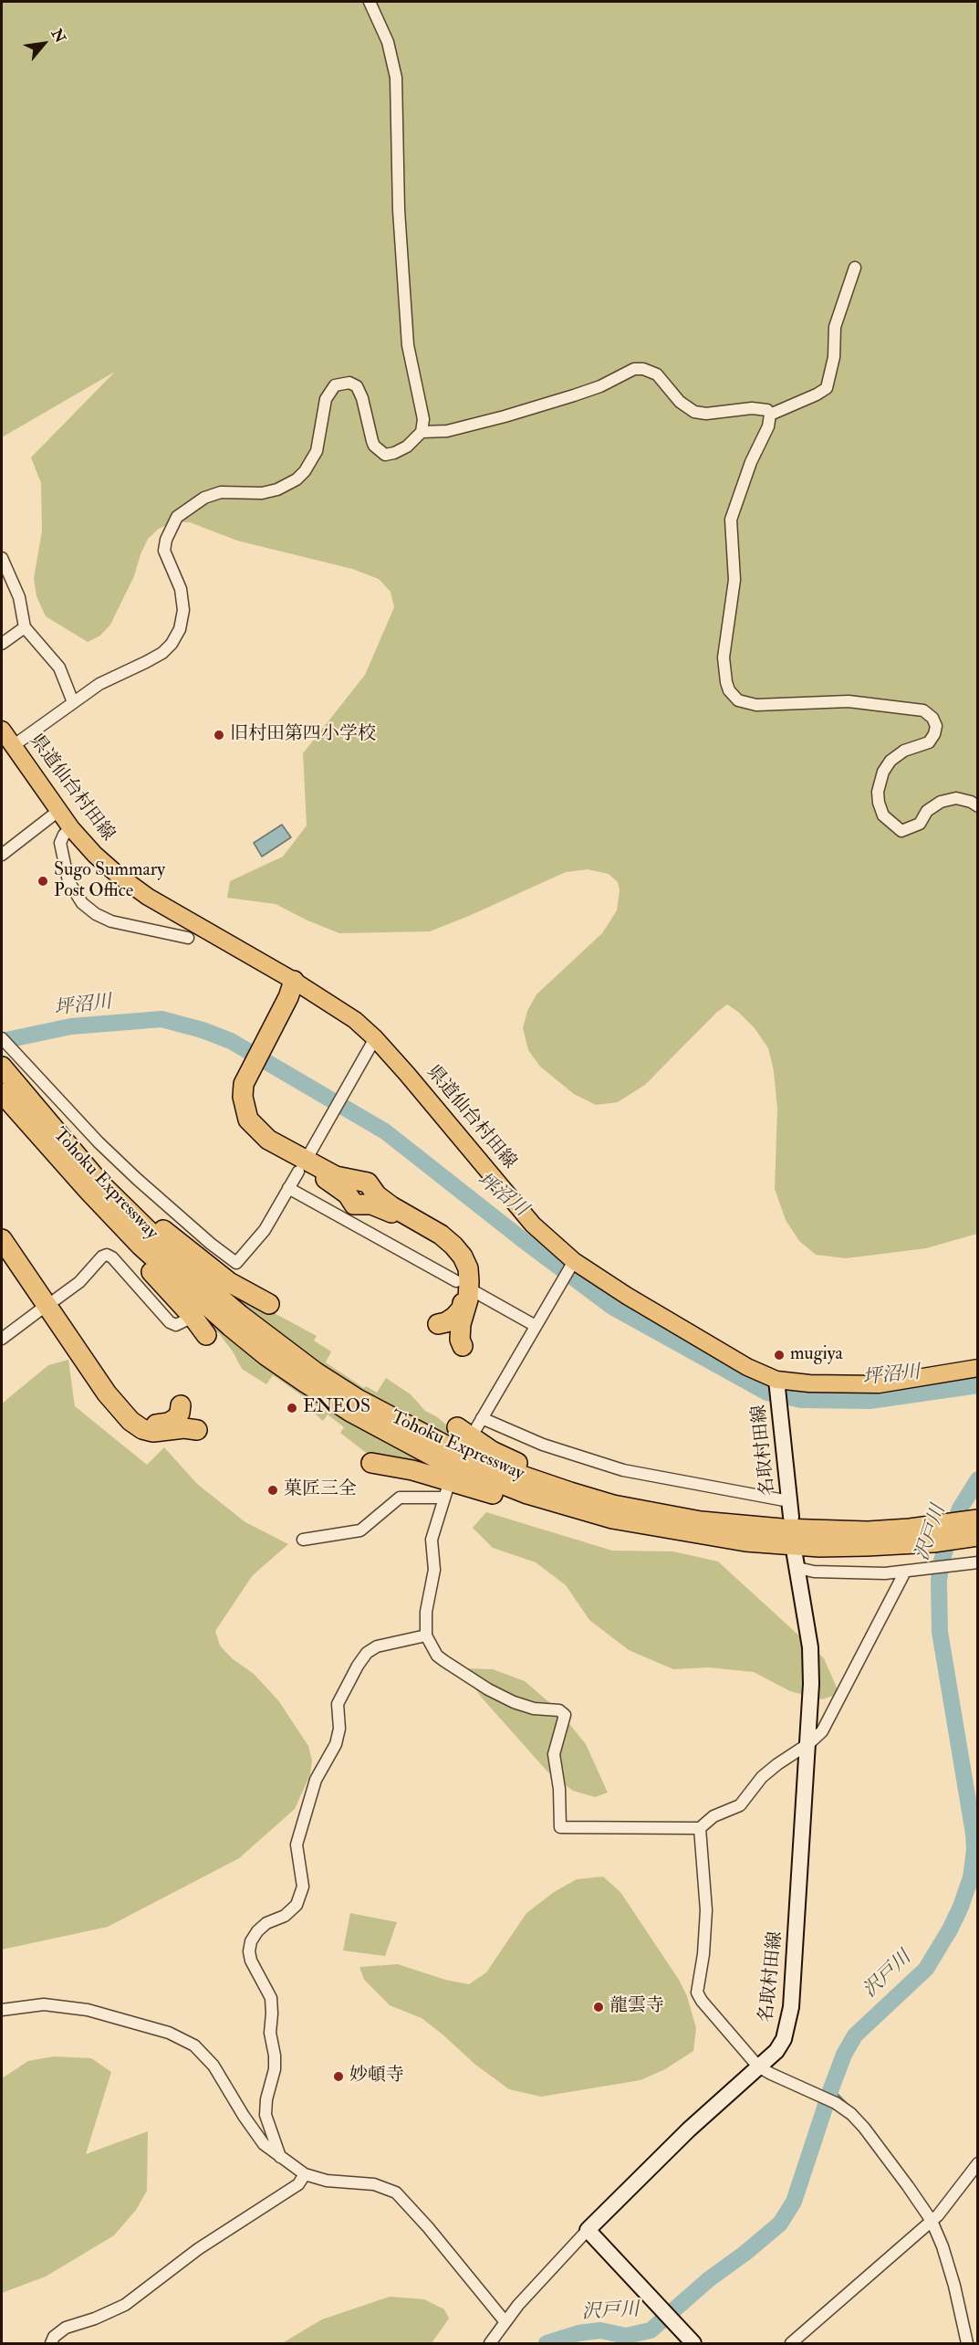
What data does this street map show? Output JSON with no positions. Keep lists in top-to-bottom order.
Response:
{
  "streets": {
    "highway": ["Tohoku Expressway"],
    "main road": ["県道仙台村田線", "名取村田線"]
  },
  "crossings": [
    ["県道仙台村田線", "名取村田線"]
  ],
  "water": ["坪沼川", "沢戸川"],
  "places": [
    "旧村田第四小学校",
    "Sugo Summary Post Office",
    "mugiya",
    "ENEOS",
    "菓匠三全",
    "龍雲寺",
    "妙頓寺"
  ],
  "north": "top right"
}
